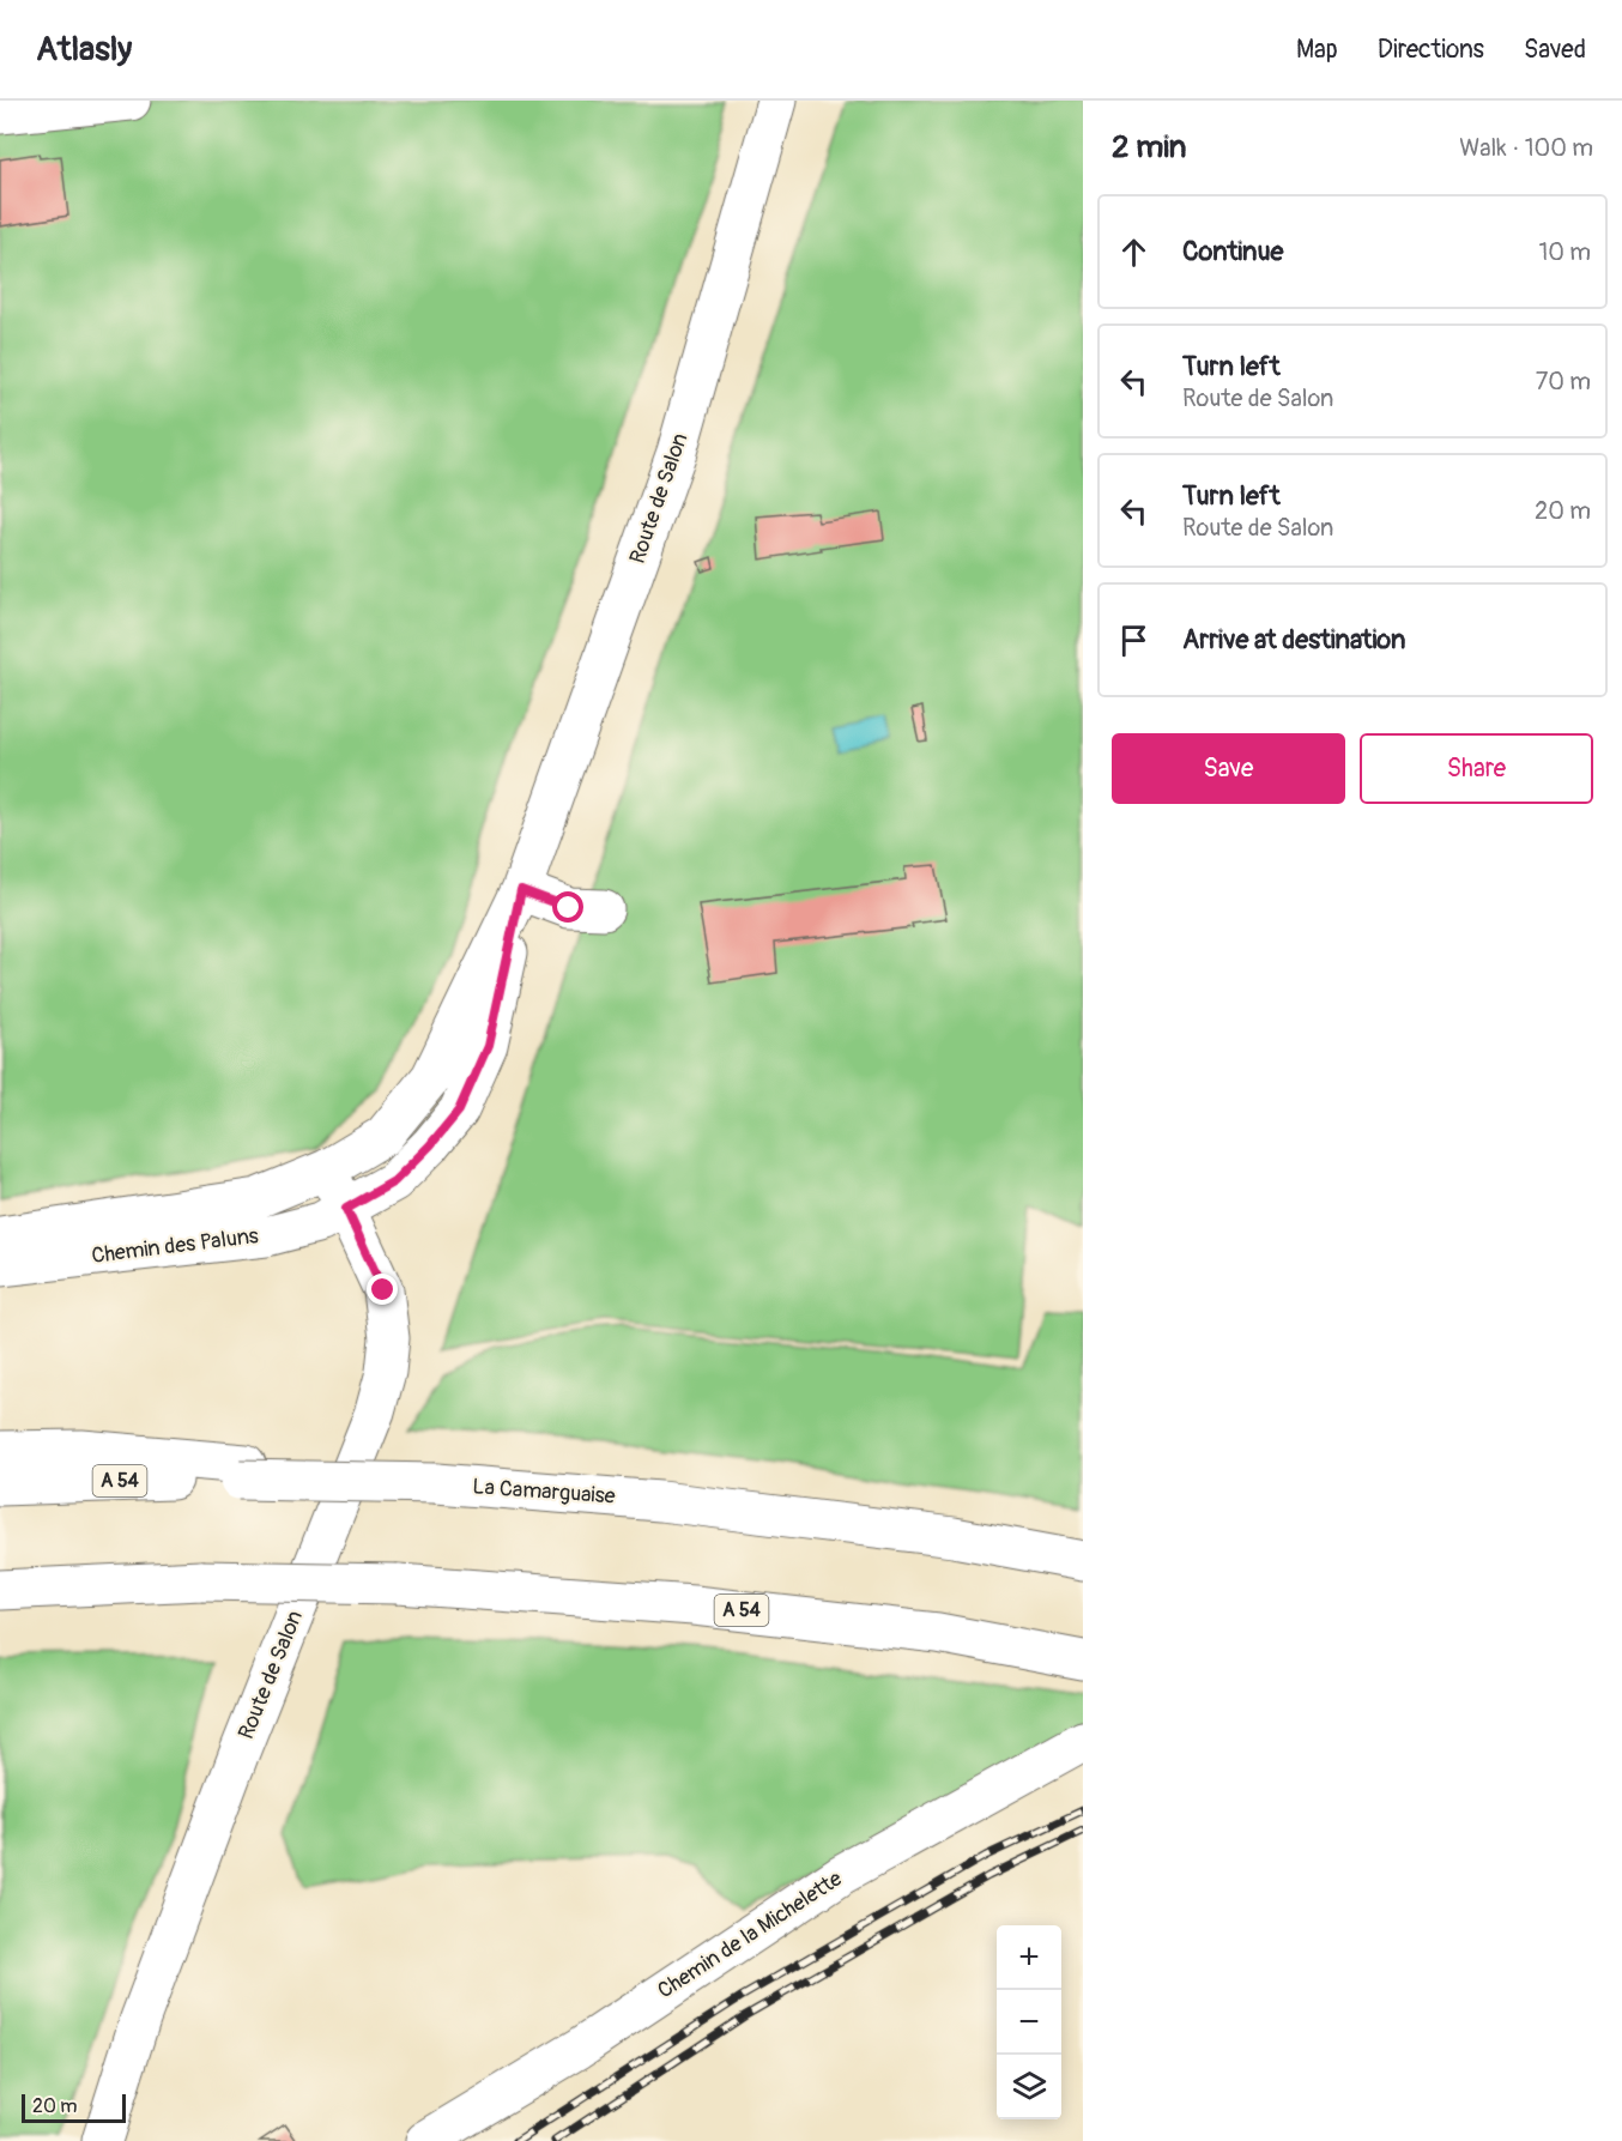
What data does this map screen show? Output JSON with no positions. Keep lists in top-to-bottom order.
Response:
{
  "streets": {
    "main road": [
      "Route de Salon",
      "Chemin des Paluns",
      "A 54",
      "La Camarguaise",
      "Chemin de la Michelette"
    ]
  },
  "crossings": [
    ["Route de Salon", "Chemin des Paluns"]
  ],
  "scale_bar": "20 m",
  "page": {
    "header": "Atlasly",
    "nav": ["Map", "Directions", "Saved"],
    "heading": ["2 min", "Walk · 100 m"],
    "list": [
      ["Continue", "10 m"],
      ["Turn left", "Route de Salon", "70 m"],
      ["Turn left", "Route de Salon", "20 m"],
      "Arrive at destination"
    ],
    "buttons": ["Save", "Share"],
    "map_buttons": ["+", "−"],
    "scale": "20 m"
  }
}
